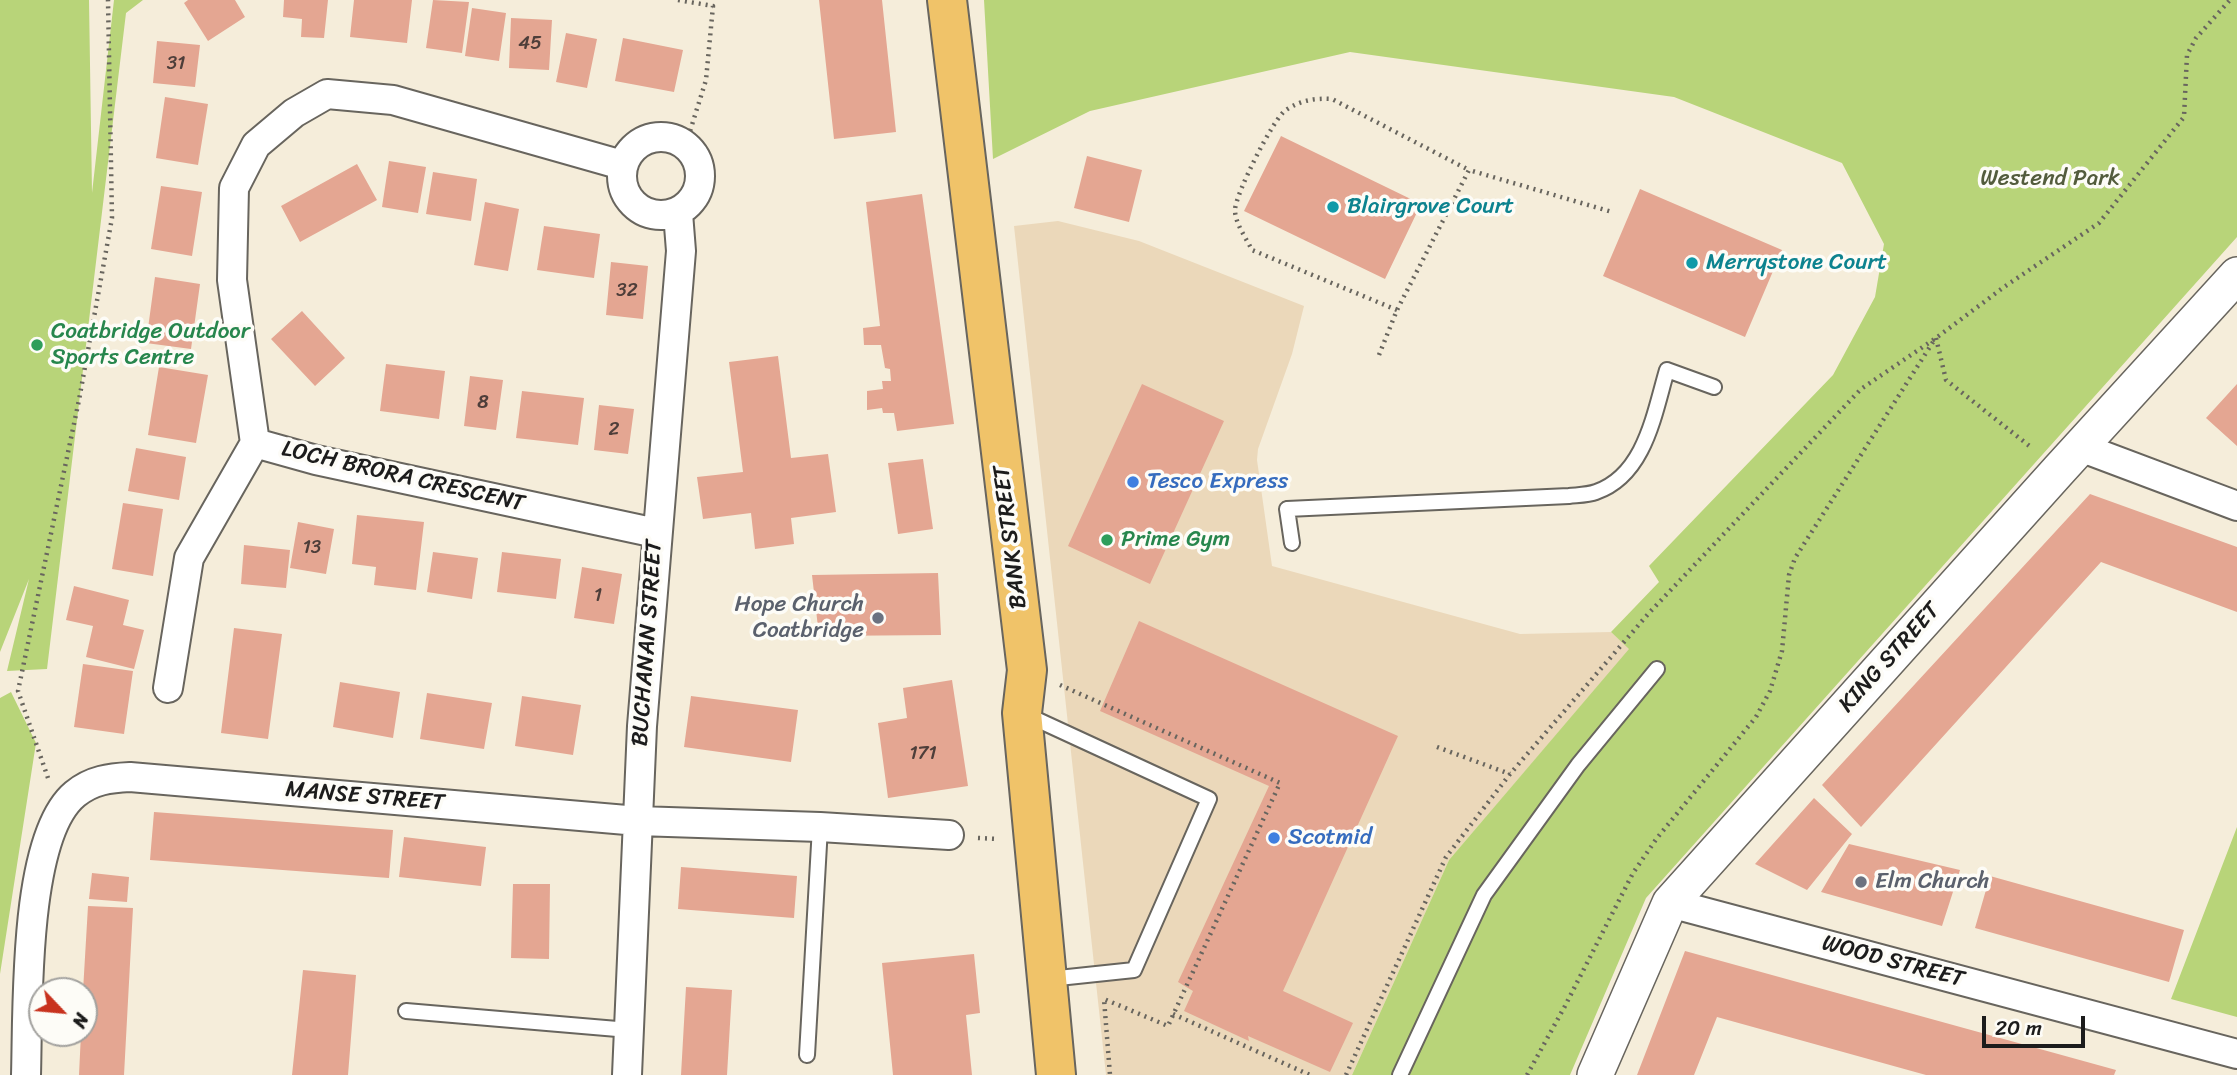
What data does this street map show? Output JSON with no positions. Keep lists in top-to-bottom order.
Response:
{
  "streets": {
    "main road": ["BANK STREET"],
    "street": [
      "LOCH BRORA CRESCENT",
      "BUCHANAN STREET",
      "KING STREET",
      "MANSE STREET",
      "WOOD STREET"
    ]
  },
  "crossings": [
    ["LOCH BRORA CRESCENT", "BUCHANAN STREET"],
    ["BUCHANAN STREET", "MANSE STREET"],
    ["KING STREET", "WOOD STREET"]
  ],
  "parks": ["Westend Park"],
  "places": [
    "Blairgrove Court",
    "Merrystone Court",
    "Coatbridge Outdoor Sports Centre",
    "Tesco Express",
    "Prime Gym",
    "Hope Church Coatbridge",
    "Scotmid",
    "Elm Church"
  ],
  "house_numbers": [
    "45",
    "31",
    "32",
    "8",
    "2",
    "13",
    "1",
    "171"
  ],
  "scale_bar": "20 m",
  "north": "bottom right"
}
